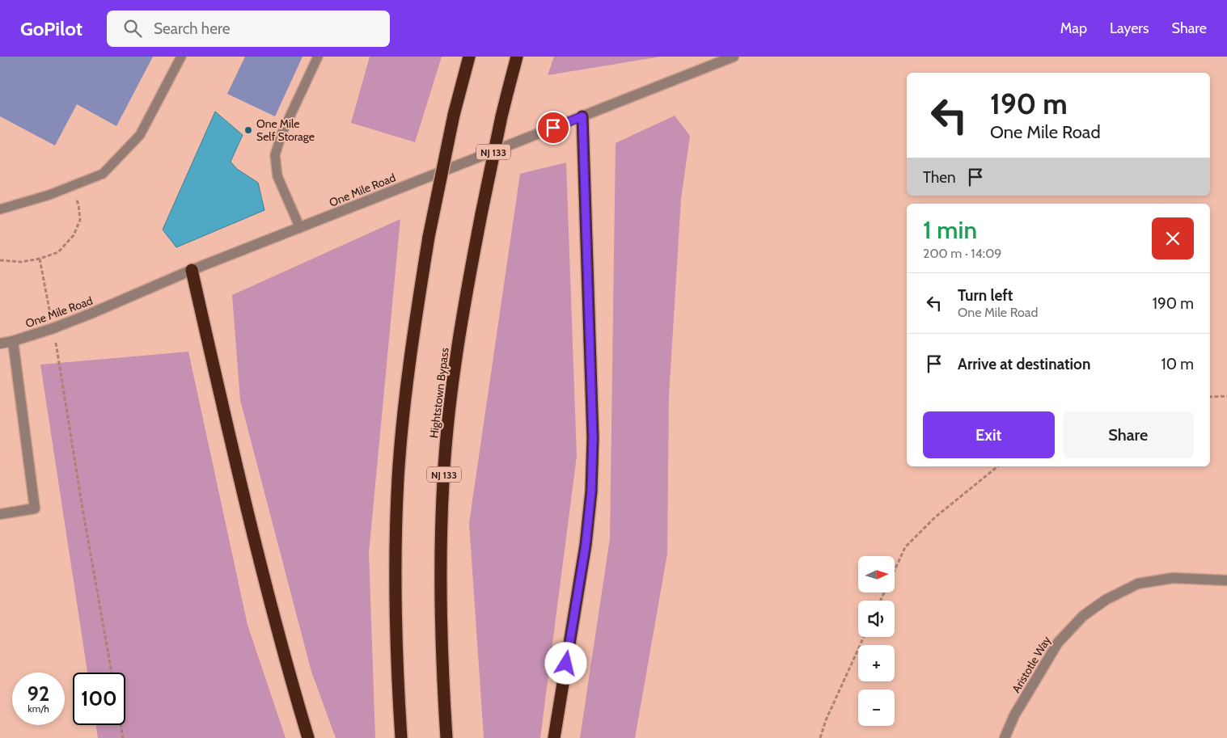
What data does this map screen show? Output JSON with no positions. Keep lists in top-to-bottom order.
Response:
{
  "streets": {
    "highway": ["NJ 133", "Hightstown Bypass"],
    "street": ["One Mile Road", "Aristotle Way"]
  },
  "places": ["One Mile Self Storage"],
  "north": "right",
  "page": {
    "header": "GoPilot",
    "search": "Search here",
    "nav": ["Map", "Layers", "Share"],
    "turn": ["190 m", "One Mile Road"],
    "then": "Then",
    "heading": ["1 min", "200 m · 14:09"],
    "list": [
      {
        "name": "Turn left",
        "note": "One Mile Road",
        "value": "190 m"
      },
      {
        "name": "Arrive at destination",
        "value": "10 m"
      }
    ],
    "buttons": ["Exit", "Share"],
    "map_buttons": ["+", "−"],
    "speed": "92 km/h",
    "limit": "100"
  }
}
